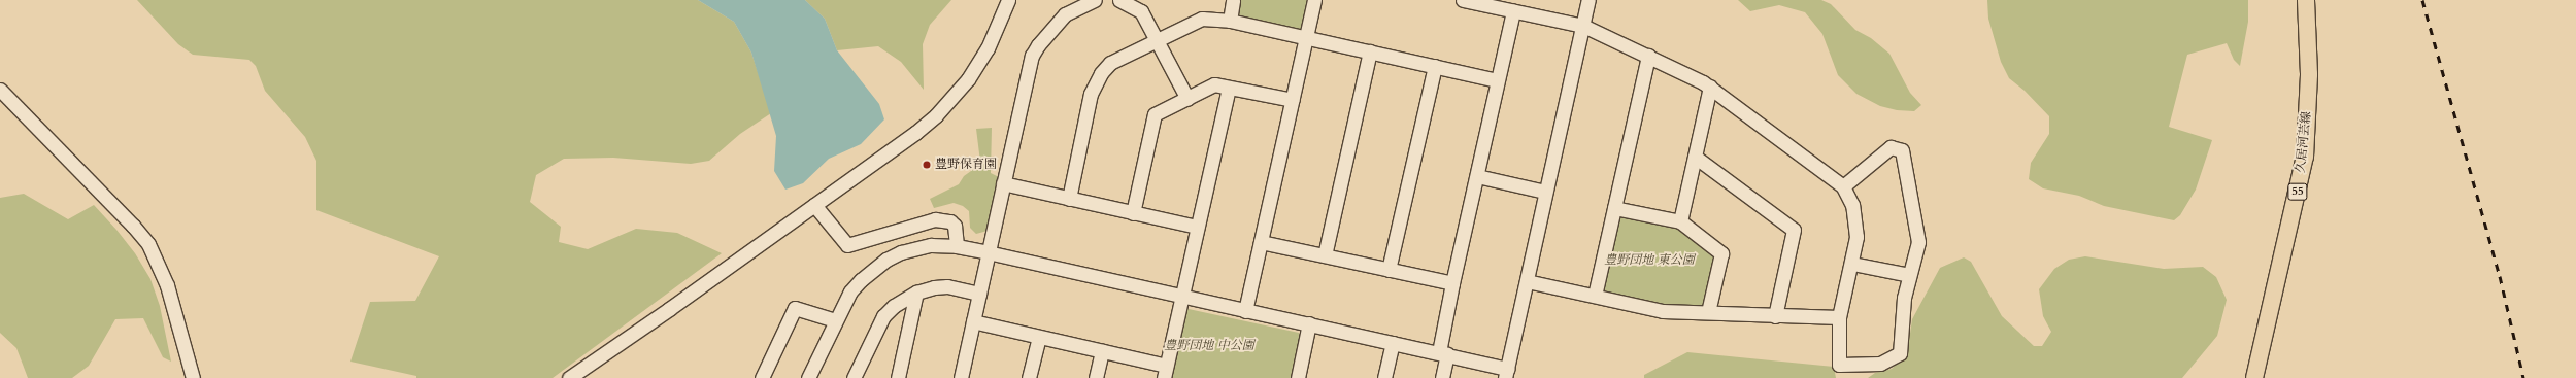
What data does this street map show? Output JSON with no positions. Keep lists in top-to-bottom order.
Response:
{
  "streets": {
    "main road": ["久居河芸線", "55"]
  },
  "parks": ["豊野団地 東公園", "豊野団地 中公園"],
  "places": ["豊野保育園"]
}
